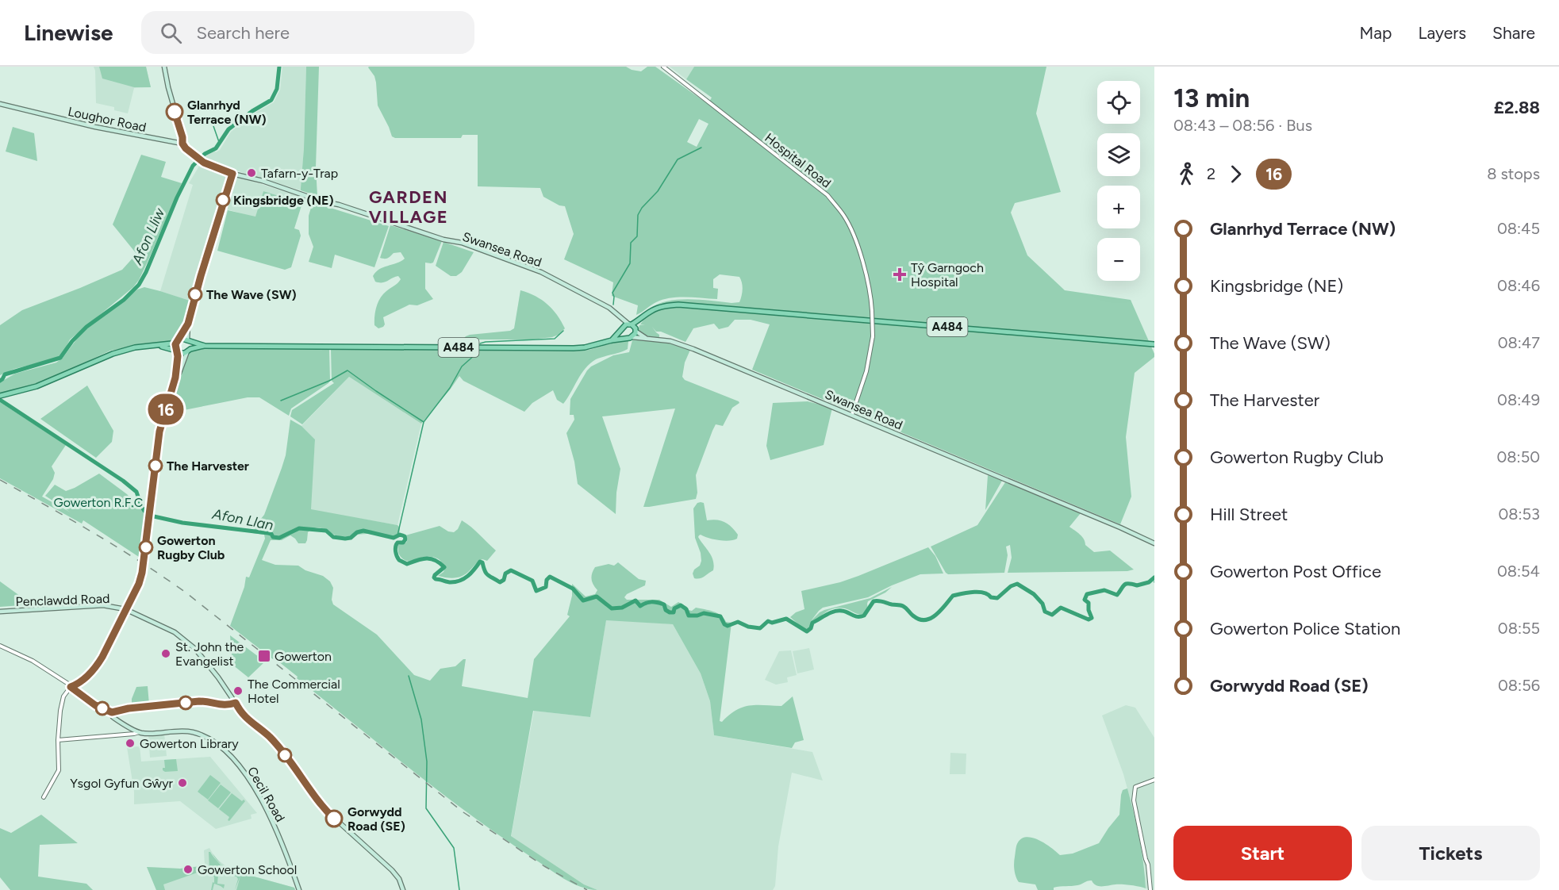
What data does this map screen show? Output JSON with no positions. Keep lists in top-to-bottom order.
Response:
{
  "streets": {
    "main road": [
      "Loughor Road",
      "Swansea Road",
      "A484",
      "Penclawdd Road",
      "Cecil Road"
    ],
    "street": ["Hospital Road"]
  },
  "crossings": [
    ["Loughor Road", "Swansea Road"],
    ["Hospital Road", "Swansea Road"],
    ["Swansea Road", "A484"]
  ],
  "districts": ["GARDEN VILLAGE"],
  "water": ["Afon Lliw", "Afon Llan"],
  "parks": ["Gowerton R.F.C"],
  "places": {
    "other": [
      "Glanrhyd Terrace (NW)",
      "Tafarn-y-Trap",
      "Kingsbridge (NE)",
      "The Wave (SW)",
      "The Harvester",
      "Gowerton Rugby Club",
      "St. John the Evangelist",
      "The Commercial Hotel",
      "Gowerton Library",
      "Ysgol Gyfun Gŵyr",
      "Gorwydd Road (SE)",
      "Gowerton School"
    ],
    "health": ["Tŷ Garngoch Hospital"],
    "transit": ["Gowerton"]
  },
  "lines": ["bus line 16"],
  "page": {
    "header": "Linewise",
    "search": "Search here",
    "nav": ["Map", "Layers", "Share"],
    "on_map": "16",
    "heading": ["13 min", "08:43 – 08:56 · Bus", "£2.88"],
    "map_buttons": ["+", "−"],
    "legs": ["2", "16", "8 stops"],
    "list": [
      {
        "name": "Glanrhyd Terrace (NW)",
        "value": "08:45"
      },
      {
        "name": "Kingsbridge (NE)",
        "value": "08:46"
      },
      {
        "name": "The Wave (SW)",
        "value": "08:47"
      },
      {
        "name": "The Harvester",
        "value": "08:49"
      },
      {
        "name": "Gowerton Rugby Club",
        "value": "08:50"
      },
      {
        "name": "Hill Street",
        "value": "08:53"
      },
      {
        "name": "Gowerton Post Office",
        "value": "08:54"
      },
      {
        "name": "Gowerton Police Station",
        "value": "08:55"
      },
      {
        "name": "Gorwydd Road (SE)",
        "value": "08:56"
      }
    ],
    "buttons": ["Start", "Tickets"]
  }
}
